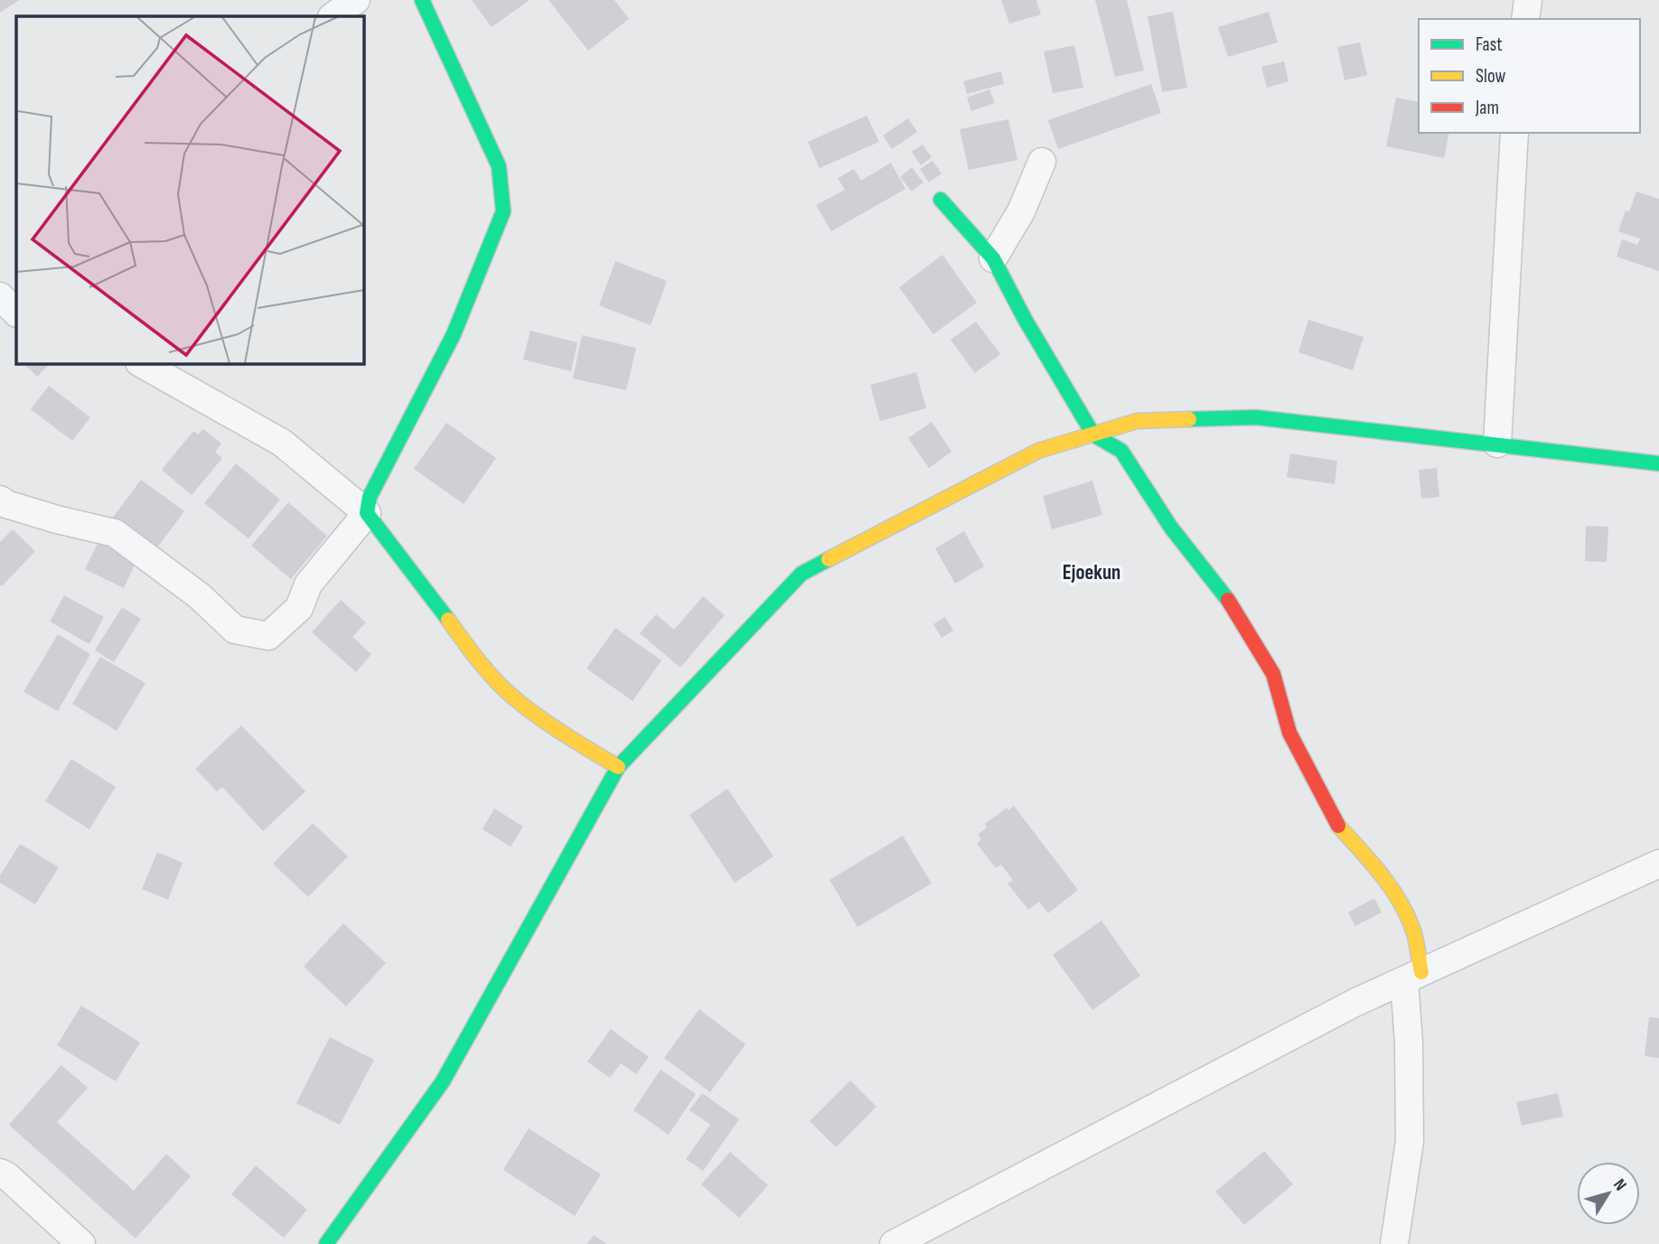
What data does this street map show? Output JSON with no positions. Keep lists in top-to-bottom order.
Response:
{
  "districts": ["Ejoekun"],
  "legend": ["Fast", "Slow", "Jam"],
  "north": "top right"
}
